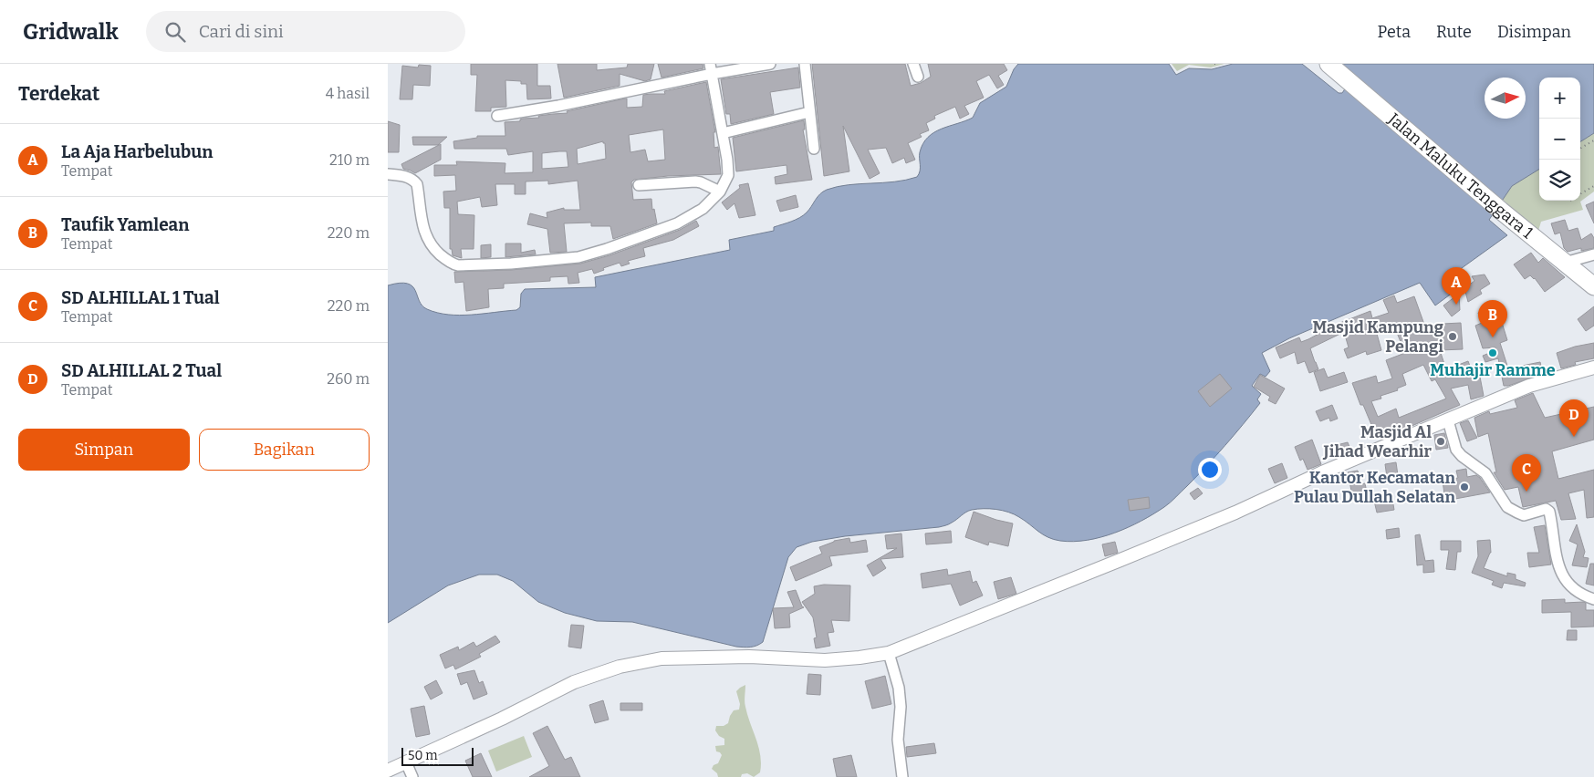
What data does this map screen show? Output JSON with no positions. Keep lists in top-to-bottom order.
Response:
{
  "streets": {
    "highway": ["Jalan Maluku Tenggara 1"]
  },
  "places": [
    "Masjid Kampung Pelangi",
    "Muhajir Ramme",
    "Masjid Al Jihad Wearhir",
    "Kantor Kecamatan Pulau Dullah Selatan"
  ],
  "scale_bar": "50 m",
  "north": "right",
  "page": {
    "header": "Gridwalk",
    "search": "Cari di sini",
    "nav": ["Peta", "Rute", "Disimpan"],
    "heading": ["Terdekat", "4 hasil"],
    "map_buttons": ["+", "−"],
    "list": [
      {
        "mark": "A",
        "name": "La Aja Harbelubun",
        "note": "Tempat",
        "value": "210 m"
      },
      {
        "mark": "B",
        "name": "Taufik Yamlean",
        "note": "Tempat",
        "value": "220 m"
      },
      {
        "mark": "C",
        "name": "SD ALHILLAL 1 Tual",
        "note": "Tempat",
        "value": "220 m"
      },
      {
        "mark": "D",
        "name": "SD ALHILLAL 2 Tual",
        "note": "Tempat",
        "value": "260 m"
      }
    ],
    "pins": [
      "A",
      "B",
      "D",
      "C"
    ],
    "buttons": ["Simpan", "Bagikan"],
    "scale": "50 m"
  }
}
